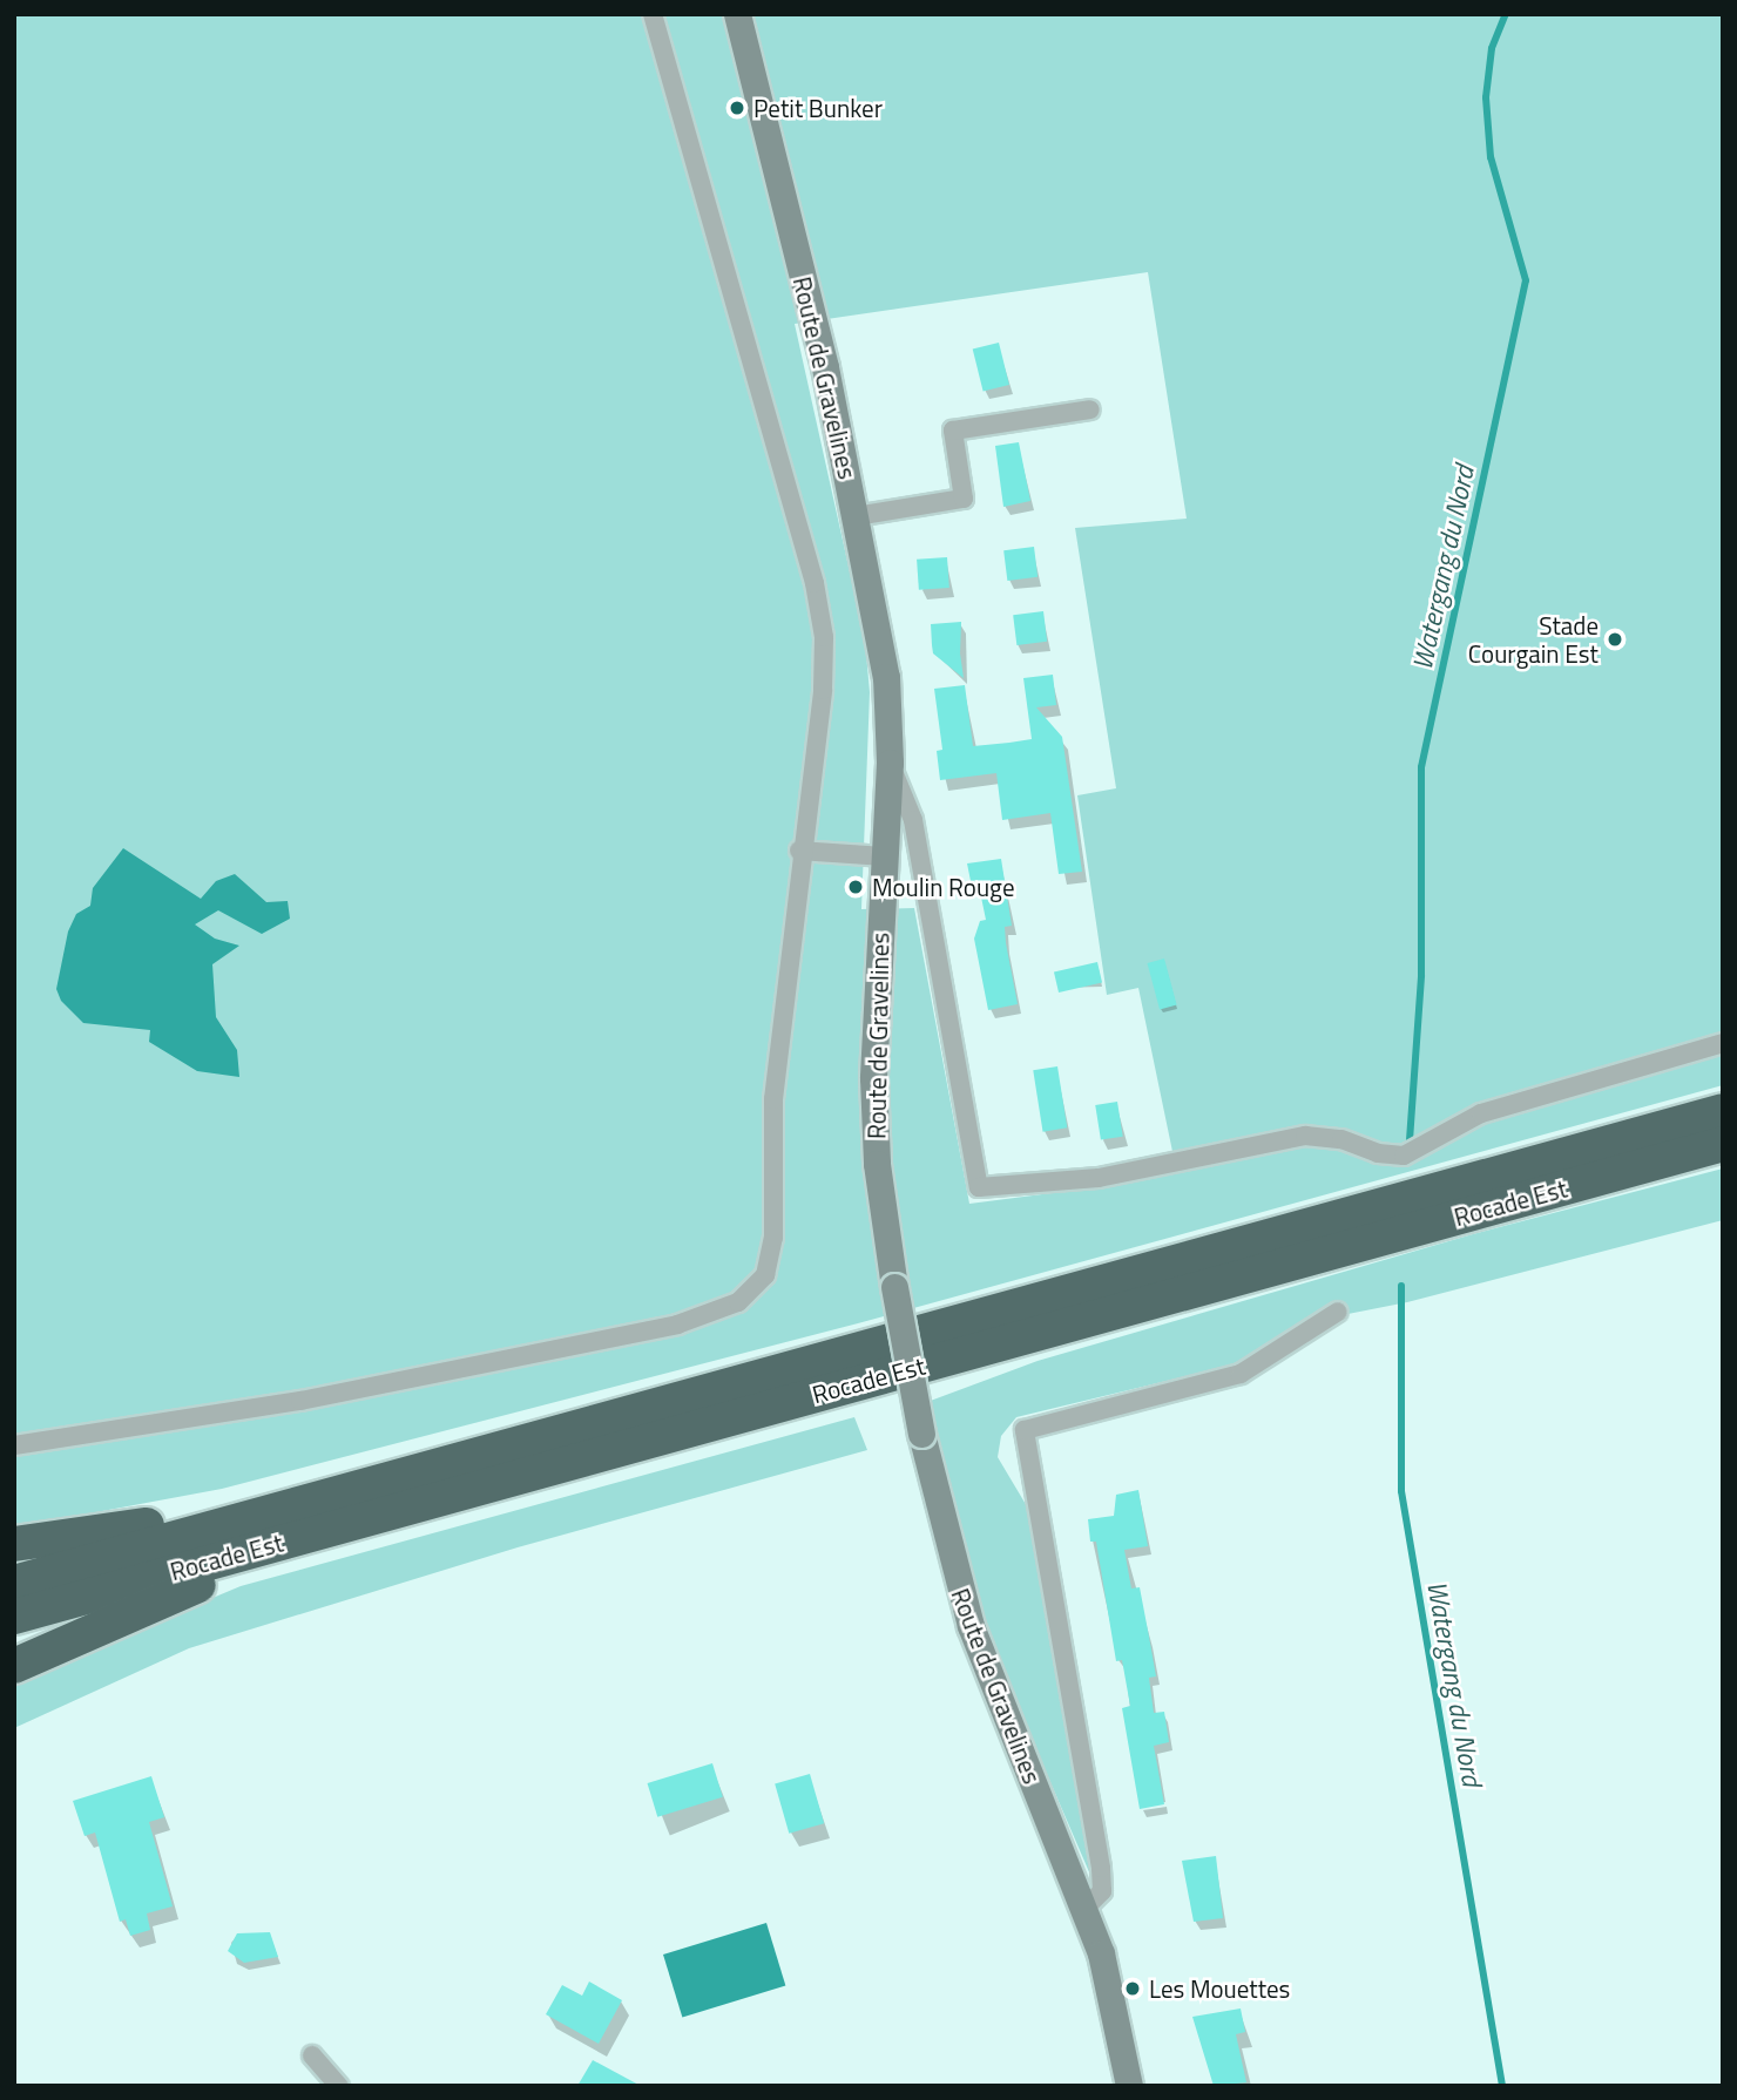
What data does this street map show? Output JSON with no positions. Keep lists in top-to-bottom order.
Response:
{
  "streets": {
    "highway": ["Rocade Est"],
    "main road": ["Route de Gravelines"]
  },
  "water": ["Watergang du Nord"],
  "places": [
    "Petit Bunker",
    "Stade Courgain Est",
    "Moulin Rouge",
    "Les Mouettes"
  ]
}
